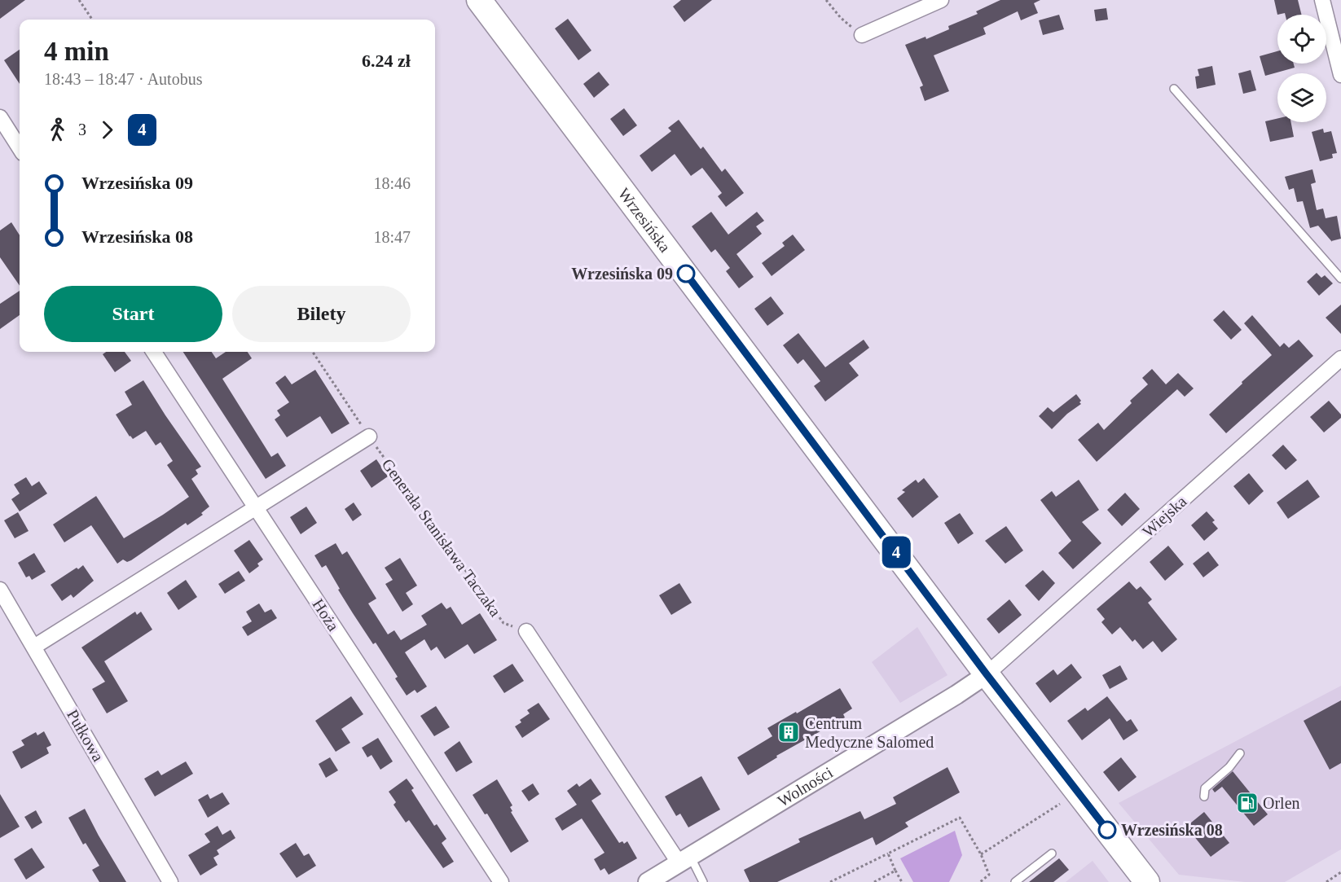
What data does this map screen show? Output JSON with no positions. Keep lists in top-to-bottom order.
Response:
{
  "streets": {
    "main road": ["Wrzesińska"],
    "street": [
      "Wiejska",
      "Hoża",
      "Pułkowa",
      "Wolności"
    ],
    "path": ["Generała Stanisława Taczaka"]
  },
  "crossings": [
    ["Wrzesińska", "Wiejska"],
    ["Wrzesińska", "Wolności"],
    ["Wiejska", "Wolności"]
  ],
  "places": {
    "other": ["Wrzesińska 09", "Wrzesińska 08"],
    "building": ["Centrum Medyczne Salomed"],
    "fuel station": ["Orlen"]
  },
  "lines": ["bus line 4"],
  "page": {
    "on_map": "4",
    "heading": ["4 min", "18:43 – 18:47 · Autobus", "6.24 zł"],
    "legs": ["3", "4"],
    "list": [
      {
        "name": "Wrzesińska 09",
        "value": "18:46"
      },
      {
        "name": "Wrzesińska 08",
        "value": "18:47"
      }
    ],
    "buttons": ["Start", "Bilety"]
  }
}
